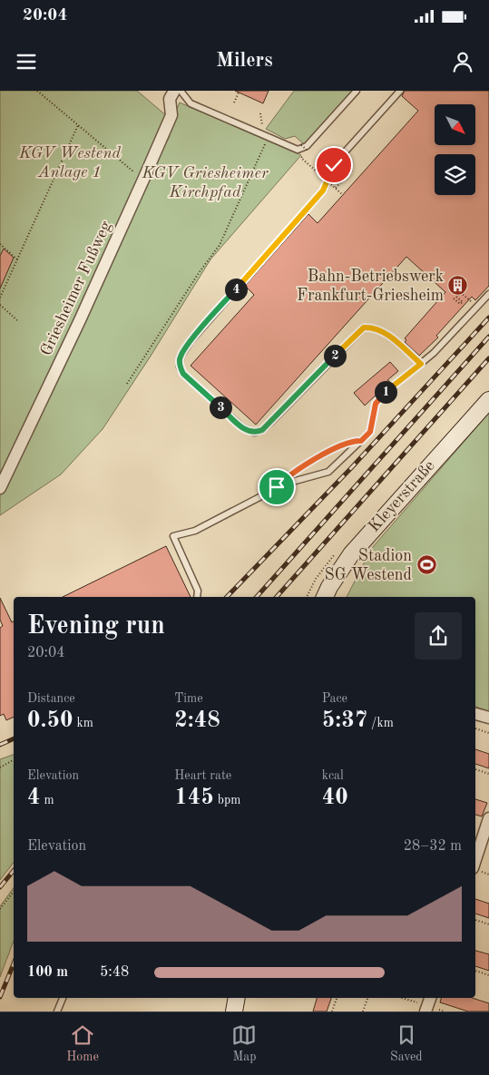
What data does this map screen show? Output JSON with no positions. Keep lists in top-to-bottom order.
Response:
{
  "streets": {
    "street": ["Griesheimer Fußweg", "Kleyerstraße"]
  },
  "parks": ["KGV Westend Anlage 1", "KGV Griesheimer Kirchpfad"],
  "places": {
    "building": ["Bahn-Betriebswerk Frankfurt-Griesheim"],
    "sports": ["Stadion SG Westend"]
  },
  "north": "bottom right",
  "page": {
    "status": "20:04",
    "header": "Milers",
    "pins": [
      "4",
      "2",
      "1",
      "3"
    ],
    "heading": ["Evening run", "20:04"],
    "stats": [
      ["Distance", "0.50 km"],
      ["Time", "2:48"],
      ["Pace", "5:37 /km"],
      ["Elevation", "4 m"],
      ["Heart rate", "145 bpm"],
      ["kcal", "40"]
    ],
    "chart": ["Elevation", "28–32 m"],
    "list": [
      {
        "name": "100 m",
        "note": "5:48"
      }
    ],
    "tabs": ["Home", "Map", "Saved"]
  }
}
